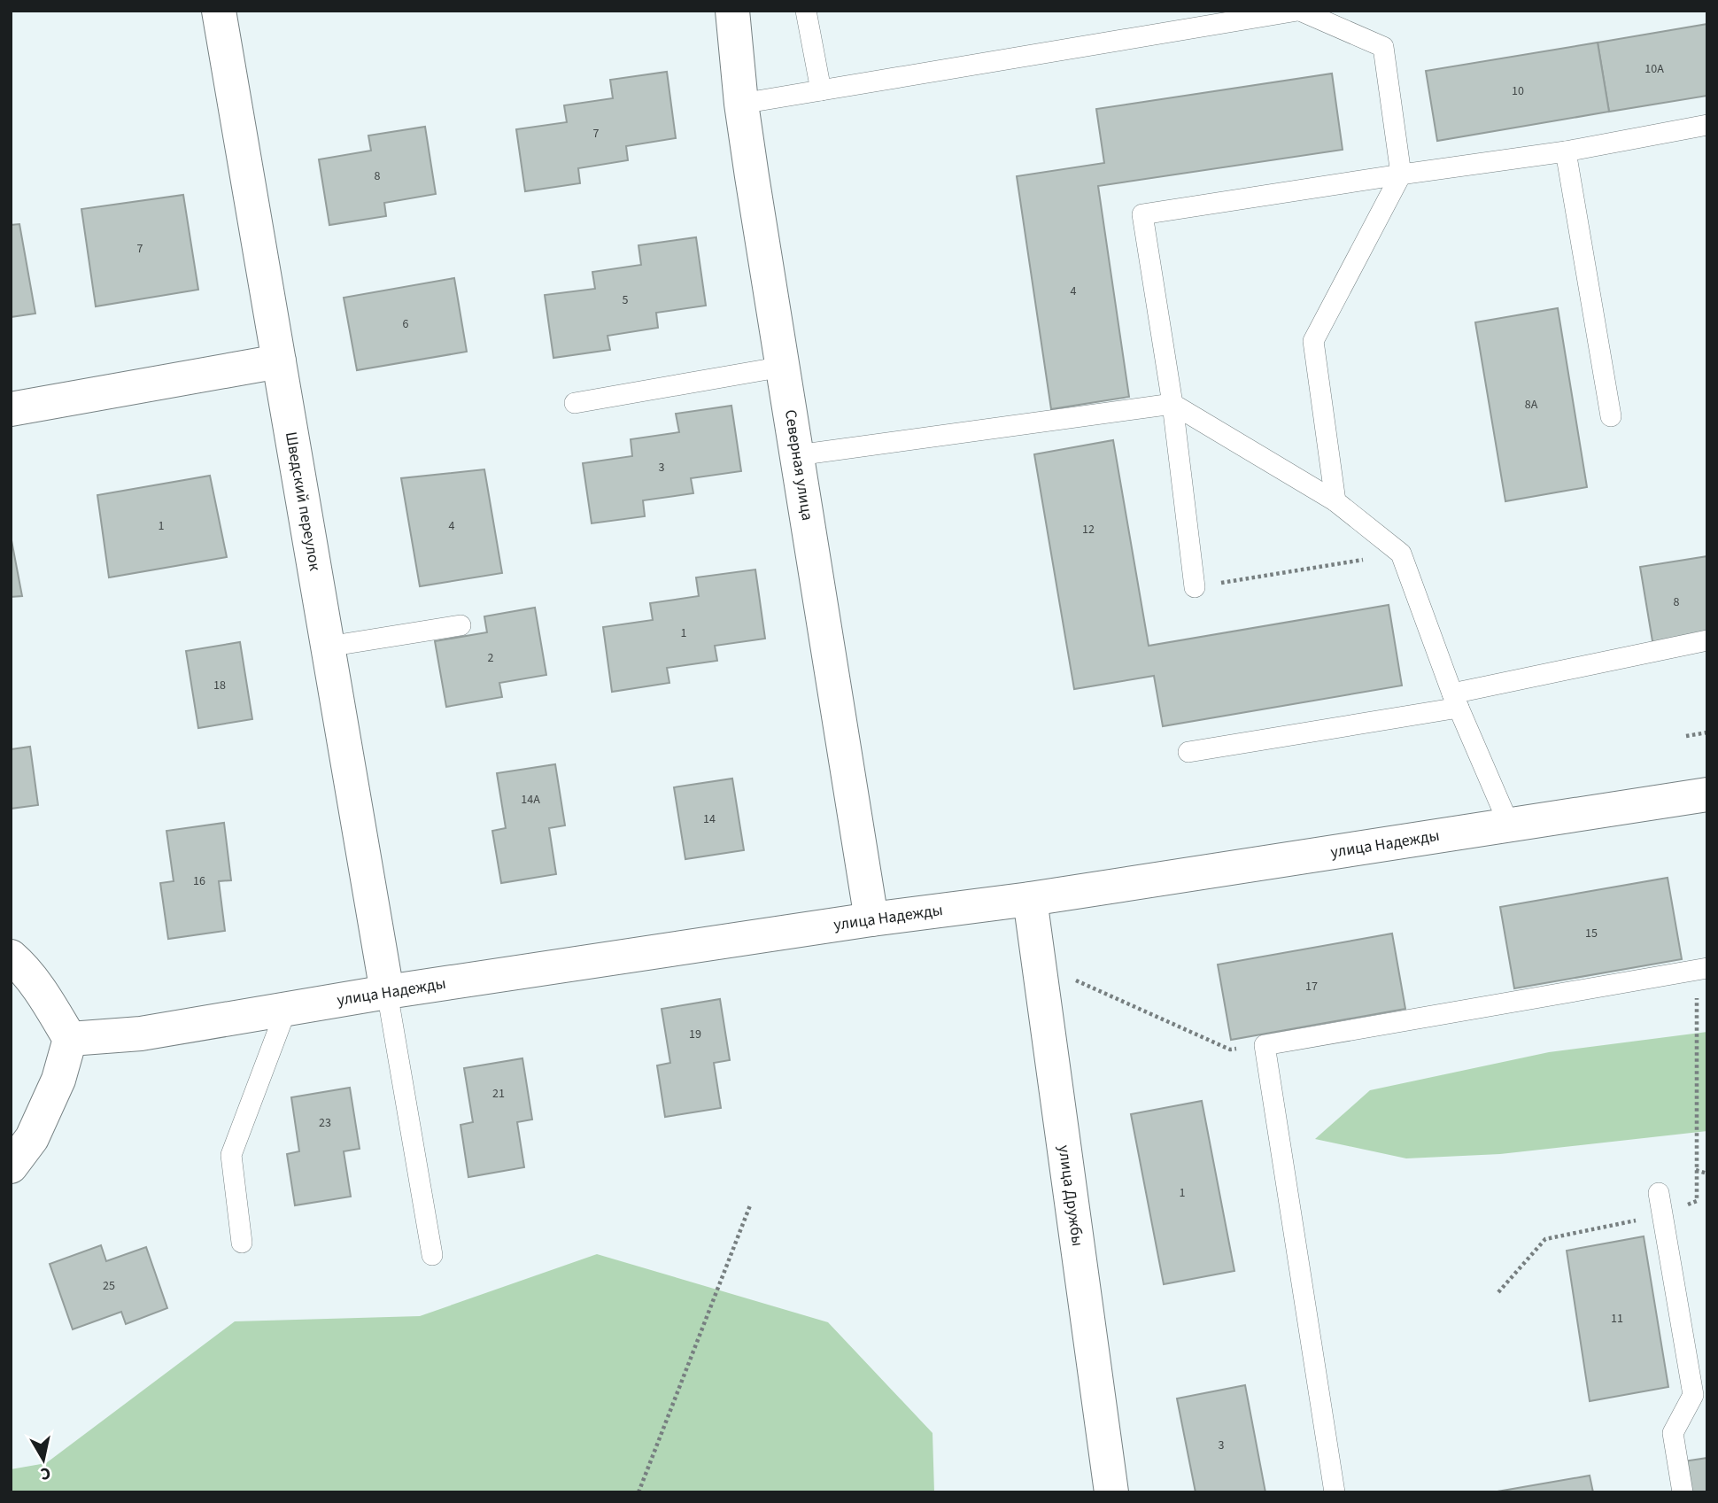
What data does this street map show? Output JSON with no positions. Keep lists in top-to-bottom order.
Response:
{
  "streets": {
    "street": [
      "Северная улица",
      "Шведский переулок",
      "улица Надежды",
      "улица Дружбы"
    ]
  },
  "crossings": [
    ["Северная улица", "улица Надежды"],
    ["Шведский переулок", "улица Надежды"],
    ["улица Надежды", "улица Дружбы"]
  ],
  "house_numbers": [
    "10А",
    "10",
    "7",
    "8",
    "7",
    "4",
    "5",
    "6",
    "8А",
    "3",
    "1",
    "4",
    "12",
    "8",
    "1",
    "2",
    "18",
    "14А",
    "14",
    "16",
    "15",
    "17",
    "19",
    "21",
    "23",
    "1",
    "25",
    "11",
    "3"
  ],
  "north": "bottom"
}
